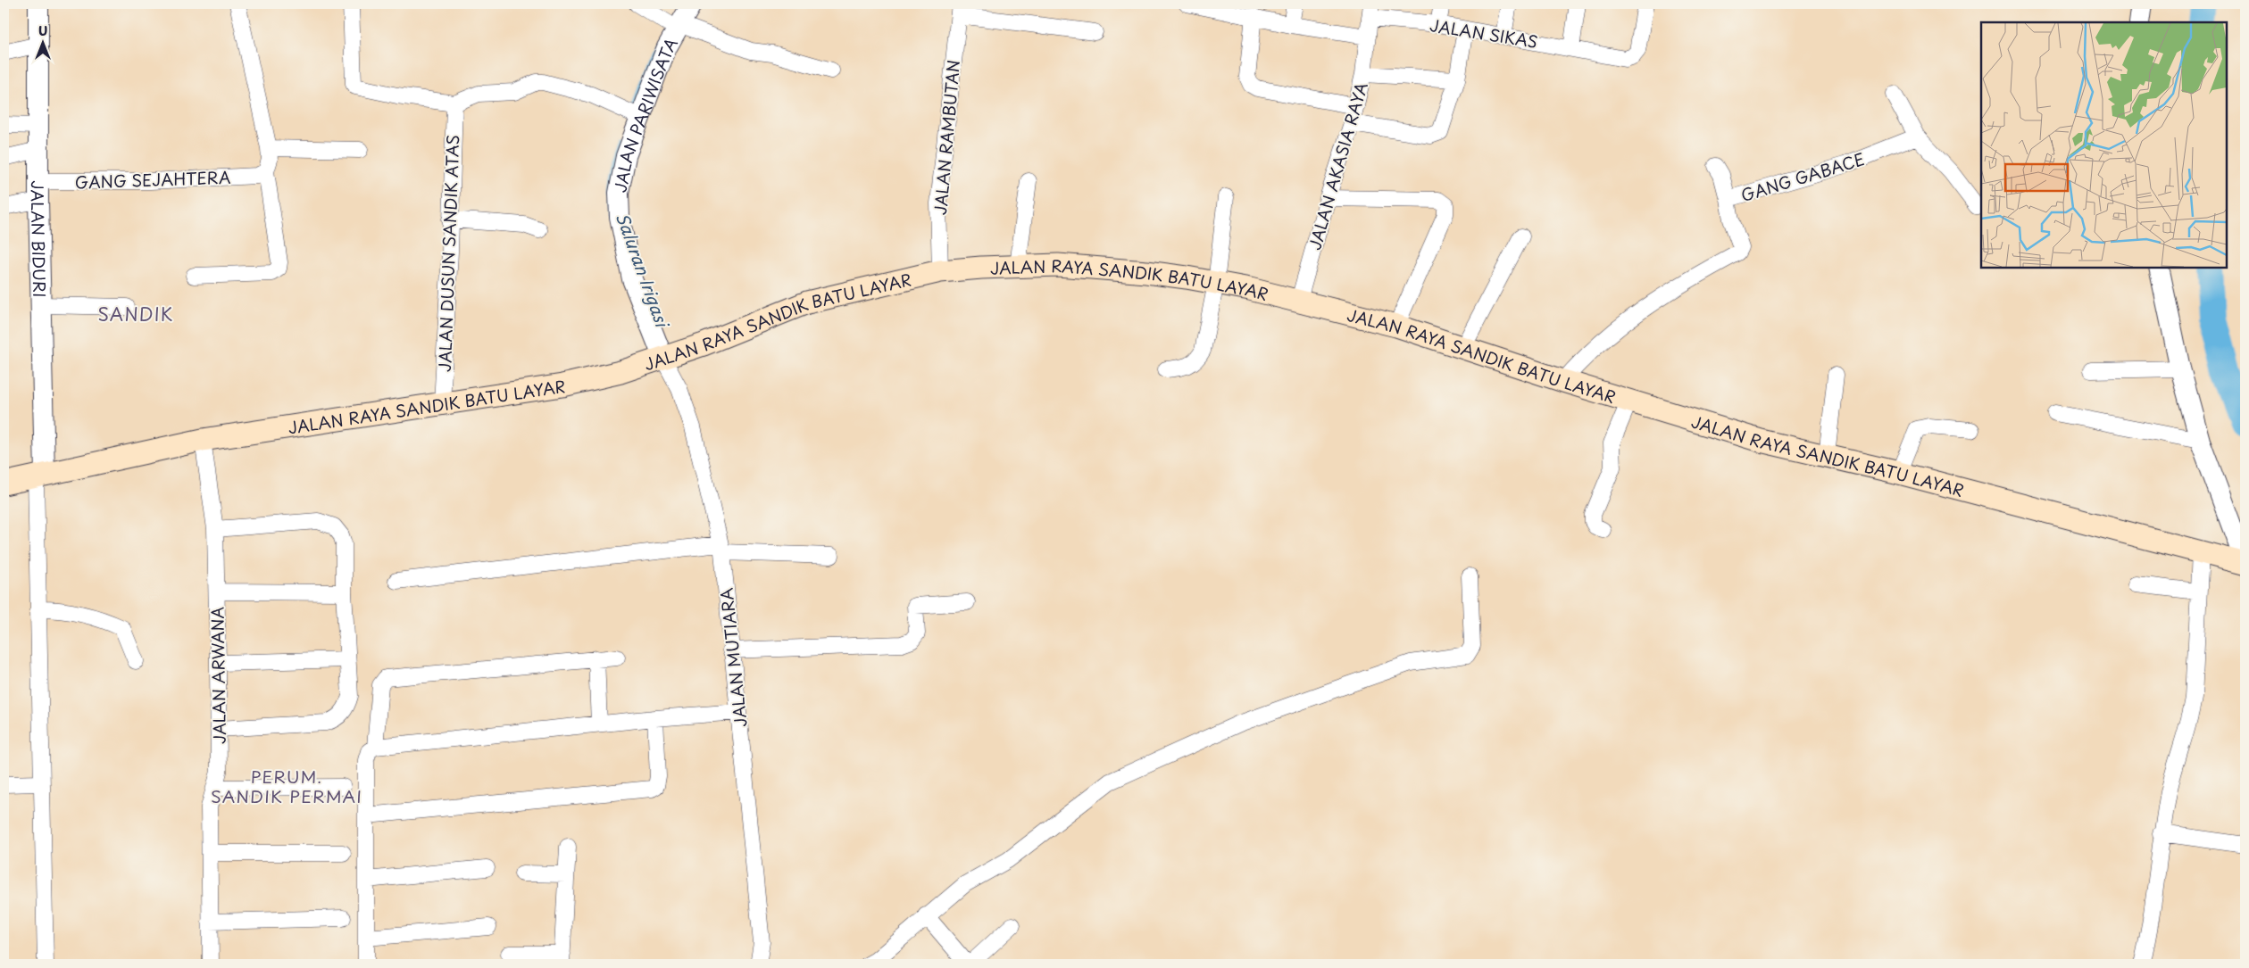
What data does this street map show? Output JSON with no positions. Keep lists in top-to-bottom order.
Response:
{
  "streets": {
    "main road": ["JALAN RAYA SANDIK BATU LAYAR"],
    "street": [
      "JALAN SIKAS",
      "JALAN PARIWISATA",
      "JALAN RAMBUTAN",
      "JALAN AKASIA RAYA",
      "GANG GABACE",
      "GANG SEJAHTERA",
      "JALAN BIDURI",
      "JALAN DUSUN SANDIK ATAS",
      "JALAN MUTIARA",
      "JALAN ARWANA"
    ]
  },
  "crossings": [
    ["JALAN SIKAS", "JALAN AKASIA RAYA"],
    ["JALAN PARIWISATA", "JALAN RAYA SANDIK BATU LAYAR"],
    ["JALAN PARIWISATA", "JALAN MUTIARA"],
    ["JALAN RAMBUTAN", "JALAN RAYA SANDIK BATU LAYAR"],
    ["JALAN AKASIA RAYA", "JALAN RAYA SANDIK BATU LAYAR"],
    ["GANG GABACE", "JALAN RAYA SANDIK BATU LAYAR"],
    ["GANG SEJAHTERA", "JALAN BIDURI"],
    ["JALAN BIDURI", "JALAN RAYA SANDIK BATU LAYAR"],
    ["JALAN DUSUN SANDIK ATAS", "JALAN RAYA SANDIK BATU LAYAR"],
    ["JALAN RAYA SANDIK BATU LAYAR", "JALAN MUTIARA"],
    ["JALAN RAYA SANDIK BATU LAYAR", "JALAN ARWANA"]
  ],
  "districts": ["SANDIK", "PERUM. SANDIK PERMAI"],
  "water": ["Saluran Irigasi"],
  "north": "top"
}
